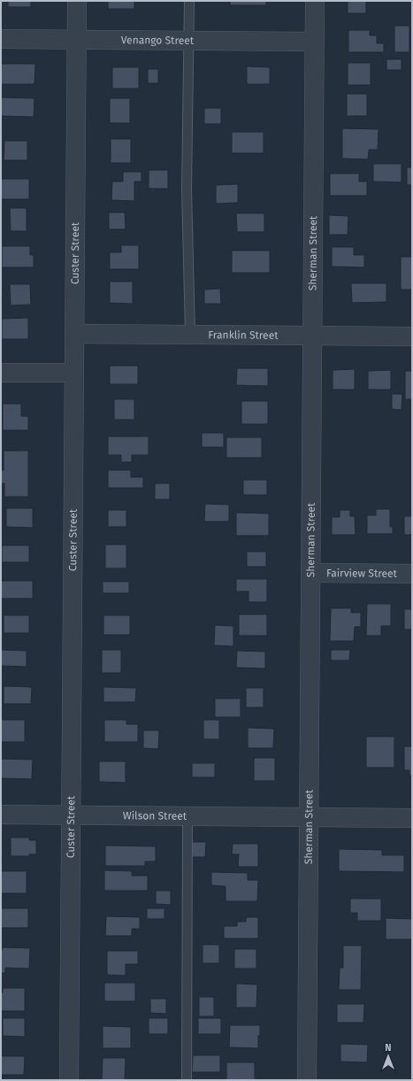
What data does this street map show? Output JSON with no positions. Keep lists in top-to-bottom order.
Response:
{
  "streets": {
    "street": [
      "Venango Street",
      "Custer Street",
      "Sherman Street",
      "Franklin Street",
      "Fairview Street",
      "Wilson Street"
    ]
  },
  "crossings": [
    ["Venango Street", "Custer Street"],
    ["Venango Street", "Sherman Street"],
    ["Custer Street", "Franklin Street"],
    ["Custer Street", "Wilson Street"],
    ["Sherman Street", "Franklin Street"],
    ["Sherman Street", "Fairview Street"],
    ["Sherman Street", "Wilson Street"]
  ],
  "north": "top"
}
